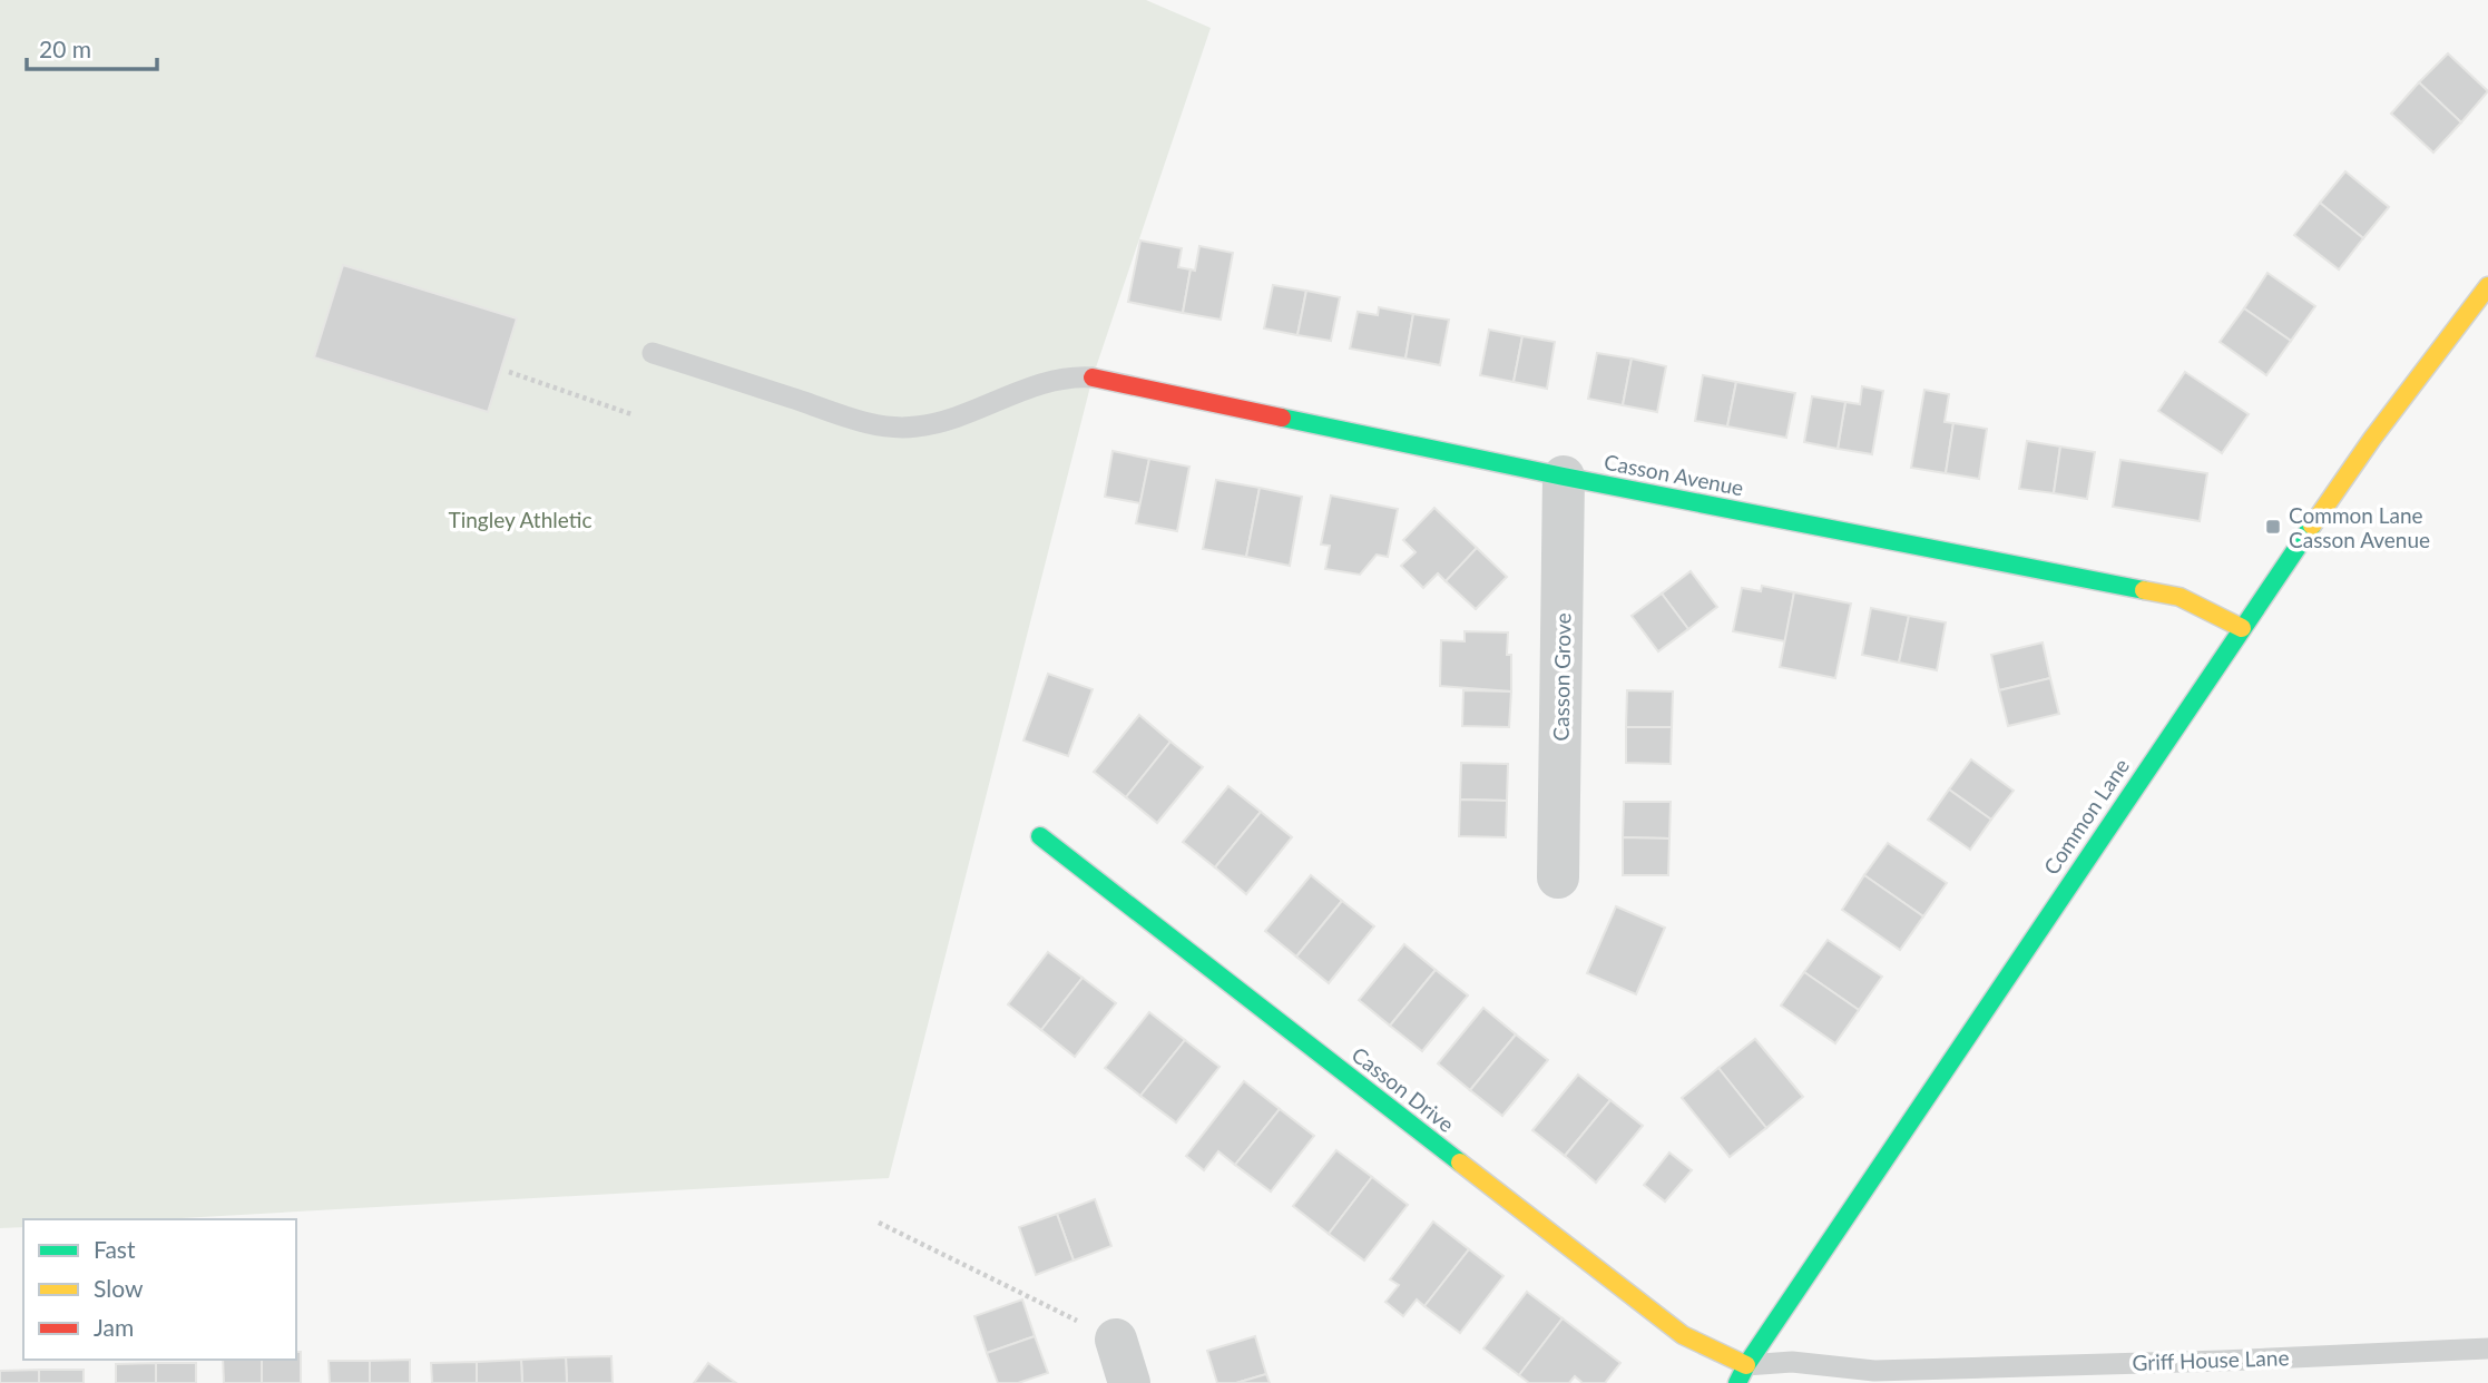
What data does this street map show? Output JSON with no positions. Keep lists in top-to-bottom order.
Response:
{
  "streets": {
    "street": [
      "Casson Avenue",
      "Casson Grove",
      "Common Lane",
      "Casson Drive"
    ],
    "lane": ["Griff House Lane"]
  },
  "crossings": [
    ["Casson Avenue", "Casson Grove"],
    ["Casson Avenue", "Common Lane"],
    ["Common Lane", "Casson Drive"],
    ["Common Lane", "Griff House Lane"],
    ["Casson Drive", "Griff House Lane"]
  ],
  "parks": ["Tingley Athletic"],
  "places": {
    "transit": ["Common Lane Casson Avenue"]
  },
  "legend": ["Fast", "Slow", "Jam"],
  "scale_bar": "20 m"
}
